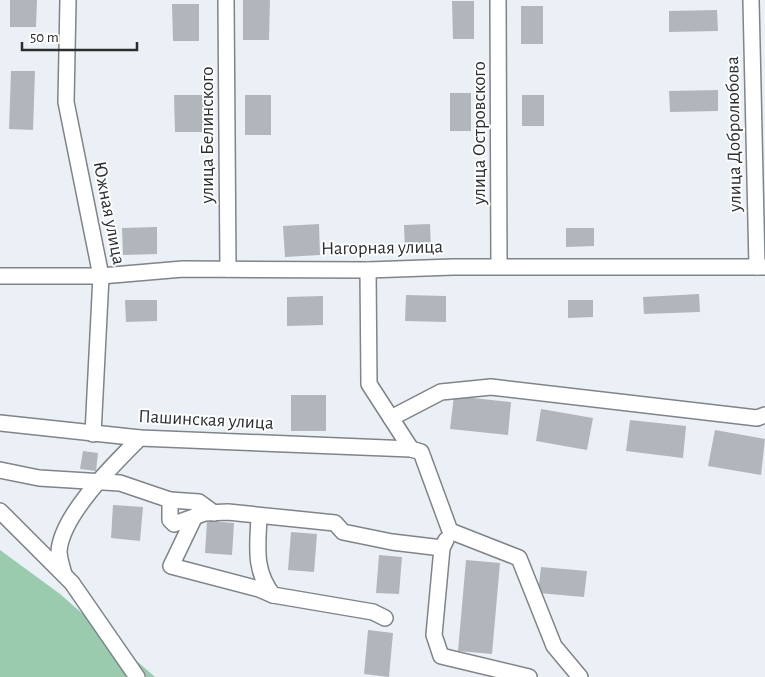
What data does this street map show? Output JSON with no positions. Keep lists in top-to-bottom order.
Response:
{
  "streets": {
    "street": [
      "улица Островского",
      "улица Добролюбова",
      "улица Белинского",
      "Южная улица",
      "Нагорная улица",
      "Пашинская улица"
    ]
  },
  "crossings": [
    ["улица Островского", "Нагорная улица"],
    ["улица Добролюбова", "Нагорная улица"],
    ["улица Белинского", "Нагорная улица"],
    ["Южная улица", "Нагорная улица"],
    ["Южная улица", "Пашинская улица"]
  ],
  "scale_bar": "50 m"
}
